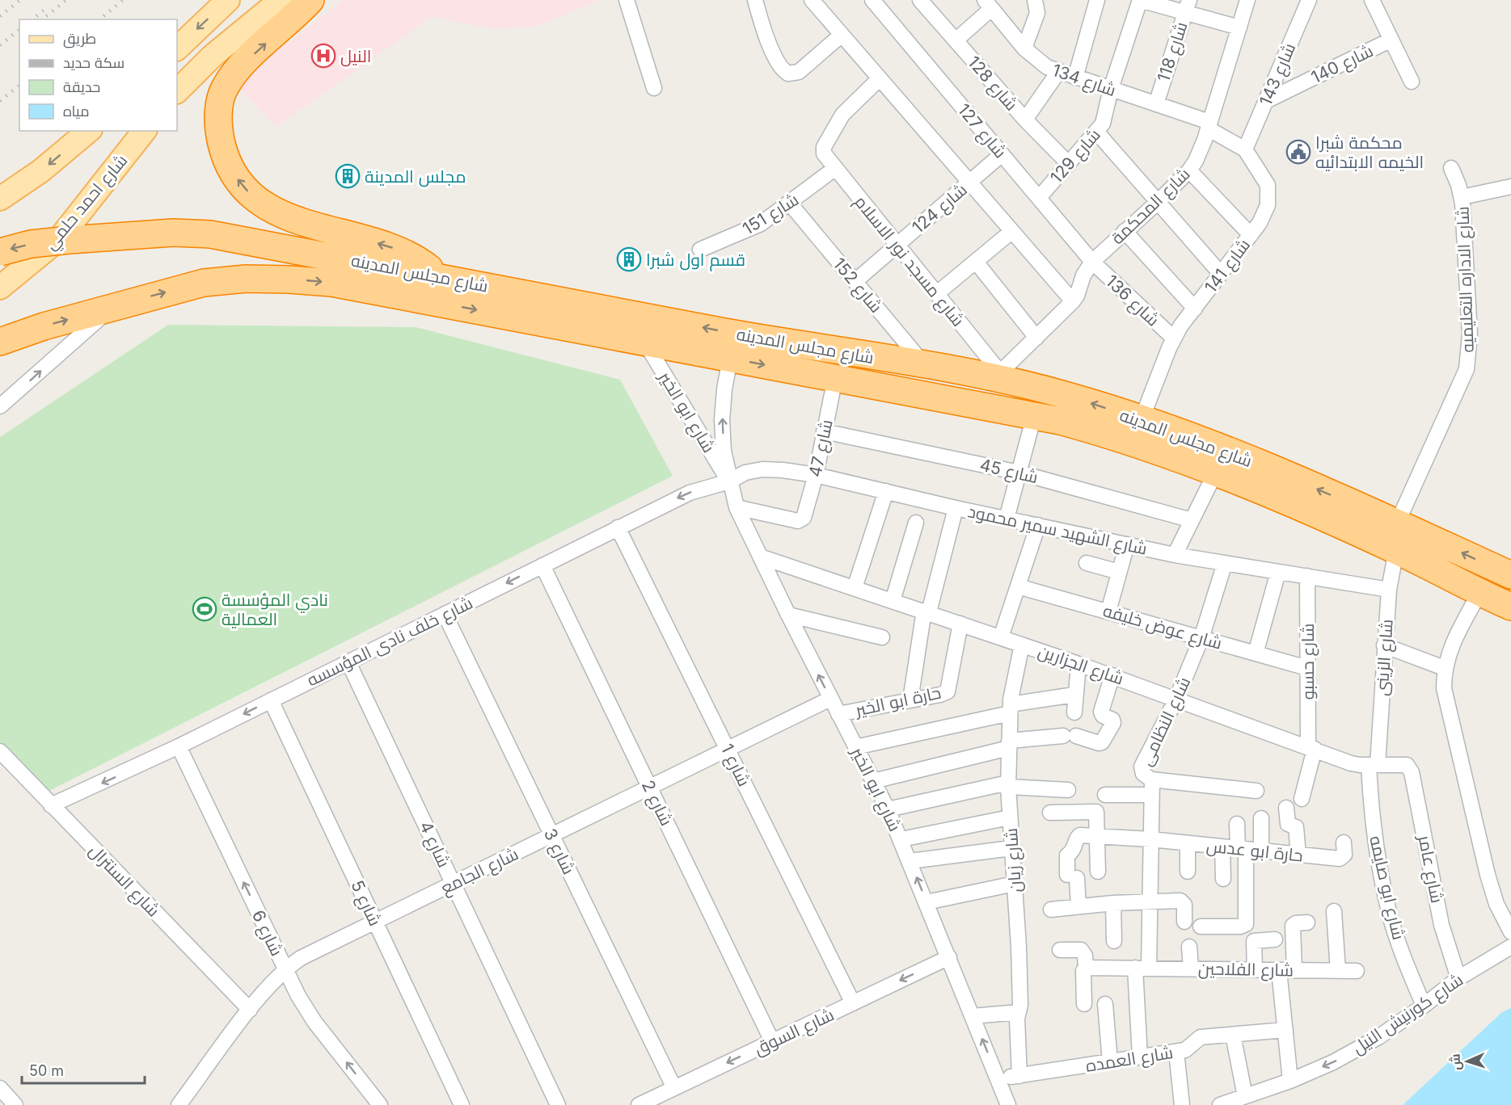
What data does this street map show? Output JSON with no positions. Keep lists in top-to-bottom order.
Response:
{
  "streets": {
    "highway": ["شارع مجلس المدينه"],
    "main road": ["شارع احمد حلمي"],
    "street": [
      "شارع 118",
      "شارع 140",
      "شارع 143",
      "شارع 134",
      "شارع 128",
      "شارع 127",
      "شارع 129",
      "شارع المحكمة",
      "شارع 124",
      "شارع 151",
      "شارع مسجد نور الاسلام",
      "شارع 141",
      "شارع الاداره التعليميه",
      "شارع 152",
      "شارع 136",
      "شارع ابو الخير",
      "شارع 47",
      "شارع 45",
      "شارع الشهيد سمير محمود",
      "شارع عوض خليفه",
      "شارع خلف نادى المؤسسه",
      "شارع الزينى",
      "شارع حسبو",
      "شارع الجزارين",
      "حارة ابو الخير",
      "شارع النظامى",
      "شارع 1",
      "شارع 2",
      "شارع 4",
      "حارة ابو عدس",
      "شارع 3",
      "شارع زيان",
      "شارع عامر",
      "شارع الجامع",
      "شارع السنترال",
      "شارع ابو صايمه",
      "شارع 5",
      "شارع 6",
      "شارع الفلاحين",
      "شارع كورنيش النيل",
      "شارع السوق",
      "شارع العمده"
    ]
  },
  "crossings": [
    ["شارع 118", "شارع 134"],
    ["شارع 140", "شارع 143"],
    ["شارع 143", "شارع 141"],
    ["شارع 134", "شارع 129"],
    ["شارع 134", "شارع المحكمة"],
    ["شارع 134", "شارع 141"],
    ["شارع 128", "شارع 129"],
    ["شارع 127", "شارع 129"],
    ["شارع 127", "شارع المحكمة"],
    ["شارع 127", "شارع 124"],
    ["شارع 127", "شارع 136"],
    ["شارع المحكمة", "شارع مسجد نور الاسلام"],
    ["شارع المحكمة", "شارع 141"],
    ["شارع المحكمة", "شارع مجلس المدينه"],
    ["شارع المحكمة", "شارع 136"],
    ["شارع 124", "شارع مسجد نور الاسلام"],
    ["شارع 124", "شارع 152"],
    ["شارع 151", "شارع مسجد نور الاسلام"],
    ["شارع 151", "شارع 152"],
    ["شارع مسجد نور الاسلام", "شارع مجلس المدينه"],
    ["شارع 141", "شارع مجلس المدينه"],
    ["شارع 141", "شارع 136"],
    ["شارع مجلس المدينه", "شارع الاداره التعليميه"],
    ["شارع مجلس المدينه", "شارع 152"],
    ["شارع مجلس المدينه", "شارع ابو الخير"],
    ["شارع مجلس المدينه", "شارع 47"],
    ["شارع مجلس المدينه", "شارع الزينى"],
    ["شارع ابو الخير", "شارع 47"],
    ["شارع ابو الخير", "شارع الشهيد سمير محمود"],
    ["شارع ابو الخير", "شارع خلف نادى المؤسسه"],
    ["شارع ابو الخير", "شارع الجزارين"],
    ["شارع ابو الخير", "حارة ابو الخير"],
    ["شارع ابو الخير", "شارع الجامع"],
    ["شارع ابو الخير", "شارع السوق"],
    ["شارع ابو الخير", "شارع العمده"],
    ["شارع 47", "شارع 45"],
    ["شارع 47", "شارع الشهيد سمير محمود"],
    ["شارع الشهيد سمير محمود", "شارع خلف نادى المؤسسه"],
    ["شارع الشهيد سمير محمود", "شارع الزينى"],
    ["شارع الشهيد سمير محمود", "شارع حسبو"],
    ["شارع الشهيد سمير محمود", "شارع النظامى"],
    ["شارع عوض خليفه", "شارع حسبو"],
    ["شارع عوض خليفه", "شارع النظامى"],
    ["شارع خلف نادى المؤسسه", "شارع 1"],
    ["شارع خلف نادى المؤسسه", "شارع 2"],
    ["شارع خلف نادى المؤسسه", "شارع 4"],
    ["شارع خلف نادى المؤسسه", "شارع 3"],
    ["شارع خلف نادى المؤسسه", "شارع السنترال"],
    ["شارع خلف نادى المؤسسه", "شارع 5"],
    ["شارع خلف نادى المؤسسه", "شارع 6"],
    ["شارع الزينى", "شارع الجزارين"],
    ["شارع الزينى", "شارع ابو صايمه"],
    ["شارع حسبو", "شارع الجزارين"],
    ["شارع الجزارين", "حارة ابو الخير"],
    ["شارع الجزارين", "شارع النظامى"],
    ["شارع الجزارين", "شارع زيان"],
    ["شارع الجزارين", "شارع عامر"],
    ["شارع الجزارين", "شارع ابو صايمه"],
    ["شارع النظامى", "حارة ابو عدس"],
    ["شارع النظامى", "شارع الفلاحين"],
    ["شارع النظامى", "شارع العمده"],
    ["شارع 1", "شارع الجامع"],
    ["شارع 1", "شارع السوق"],
    ["شارع 2", "شارع الجامع"],
    ["شارع 2", "شارع السوق"],
    ["شارع 4", "شارع الجامع"],
    ["شارع 3", "شارع الجامع"],
    ["شارع 3", "شارع السوق"],
    ["شارع زيان", "شارع العمده"],
    ["شارع عامر", "شارع كورنيش النيل"],
    ["شارع الجامع", "شارع السنترال"],
    ["شارع الجامع", "شارع 5"],
    ["شارع الجامع", "شارع 6"],
    ["شارع ابو صايمه", "شارع كورنيش النيل"]
  ],
  "one_way": [
    "شارع خلف نادى المؤسسه",
    "شارع 6",
    "شارع كورنيش النيل",
    "شارع السوق"
  ],
  "places": {
    "hospital": ["النيل"],
    "public building": ["محكمة شبرا الخيمه الابتدائيه"],
    "building": ["مجلس المدينة", "قسم اول شبرا"],
    "sports": ["نادي المؤسسة العمالية"]
  },
  "legend": [
    "طريق",
    "سكة حديد",
    "حديقة",
    "مياه"
  ],
  "scale_bar": "50 m",
  "north": "left"
}
